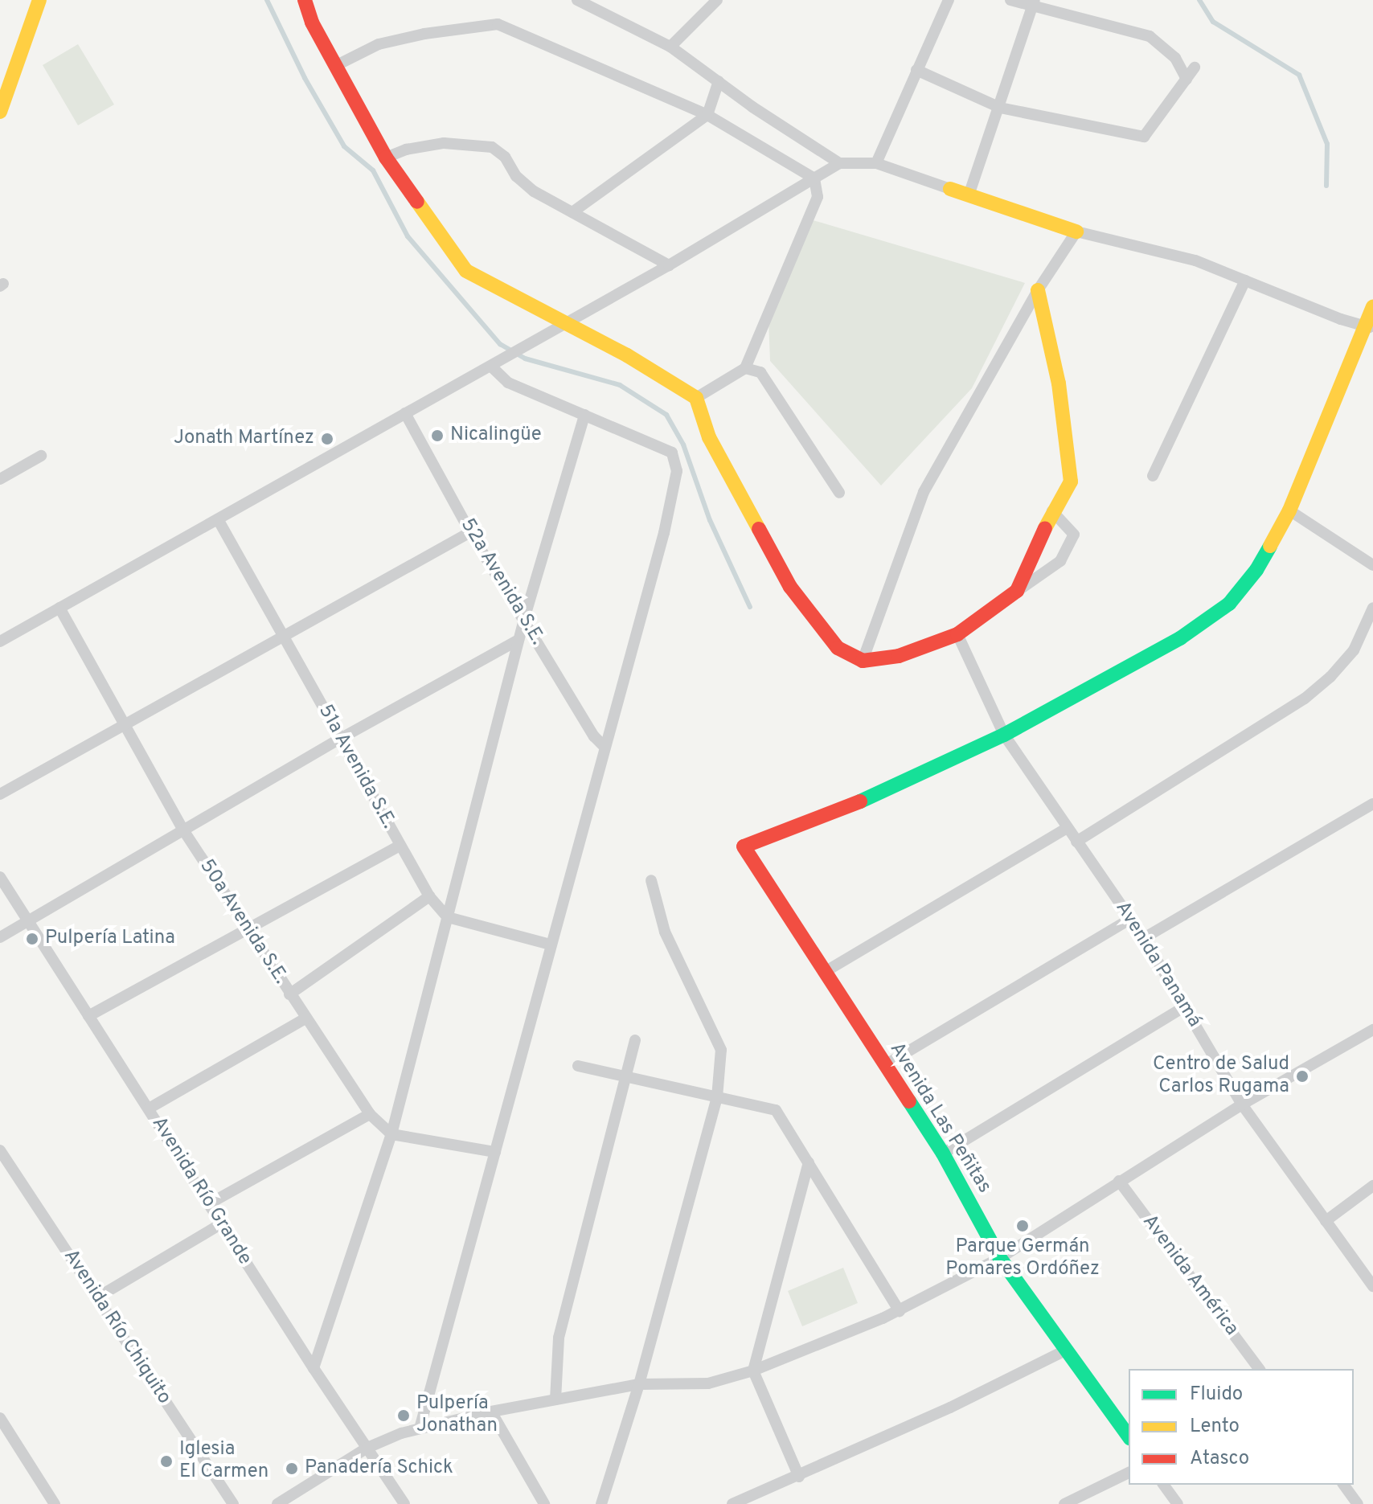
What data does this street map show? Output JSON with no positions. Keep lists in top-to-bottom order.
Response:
{
  "streets": {
    "street": [
      "52a Avenida S.E.",
      "51a Avenida S.E.",
      "50a Avenida S.E.",
      "Avenida Panamá",
      "Avenida Las Peñitas",
      "Avenida Río Grande",
      "Avenida América",
      "Avenida Río Chiquito"
    ]
  },
  "crossings": [
    ["Avenida Panamá", "Avenida Las Peñitas"]
  ],
  "places": [
    "Nicalingüe",
    "Jonath Martínez",
    "Pulpería Latina",
    "Centro de Salud Carlos Rugama",
    "Parque Germán Pomares Ordóñez",
    "Pulpería Jonathan",
    "Iglesia El Carmen",
    "Panadería Schick"
  ],
  "legend": ["Fluido", "Lento", "Atasco"]
}
